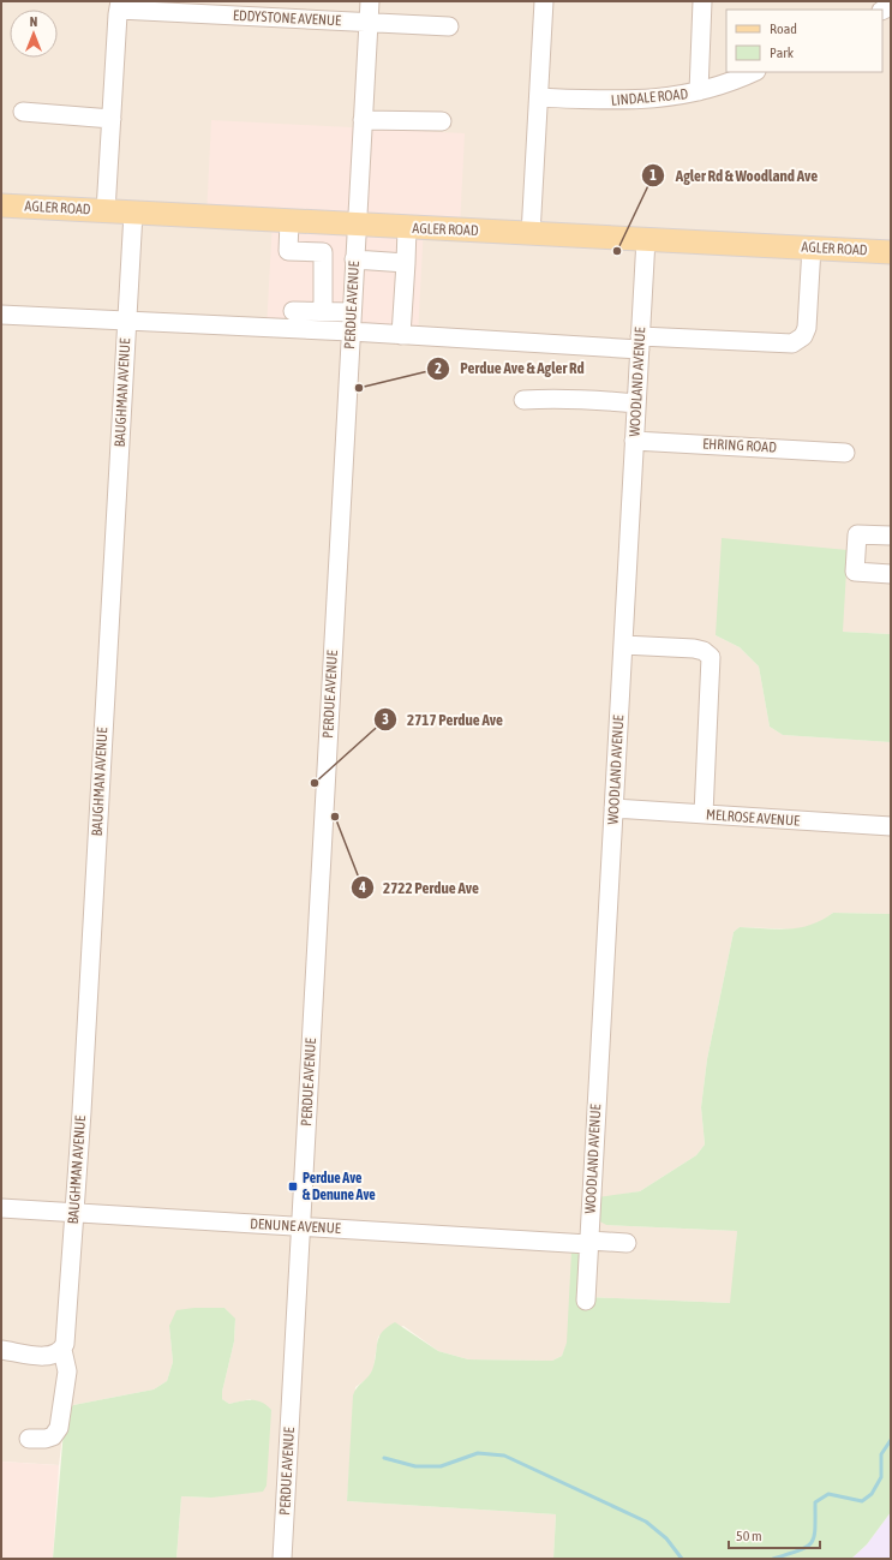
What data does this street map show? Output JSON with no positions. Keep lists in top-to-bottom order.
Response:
{
  "streets": {
    "main road": ["AGLER ROAD"],
    "street": [
      "EDDYSTONE AVENUE",
      "LINDALE ROAD",
      "PERDUE AVENUE",
      "WOODLAND AVENUE",
      "BAUGHMAN AVENUE",
      "EHRING ROAD",
      "MELROSE AVENUE",
      "DENUNE AVENUE"
    ]
  },
  "crossings": [
    ["EDDYSTONE AVENUE", "PERDUE AVENUE"],
    ["AGLER ROAD", "PERDUE AVENUE"],
    ["AGLER ROAD", "WOODLAND AVENUE"],
    ["AGLER ROAD", "BAUGHMAN AVENUE"],
    ["PERDUE AVENUE", "DENUNE AVENUE"],
    ["WOODLAND AVENUE", "EHRING ROAD"],
    ["WOODLAND AVENUE", "MELROSE AVENUE"],
    ["WOODLAND AVENUE", "DENUNE AVENUE"],
    ["BAUGHMAN AVENUE", "DENUNE AVENUE"]
  ],
  "places": {
    "other": [
      "Agler Rd & Woodland Ave",
      "Perdue Ave & Agler Rd",
      "2717 Perdue Ave",
      "2722 Perdue Ave"
    ],
    "transit": ["Perdue Ave & Denune Ave"]
  },
  "legend": ["Road", "Park"],
  "scale_bar": "50 m",
  "north": "top"
}
